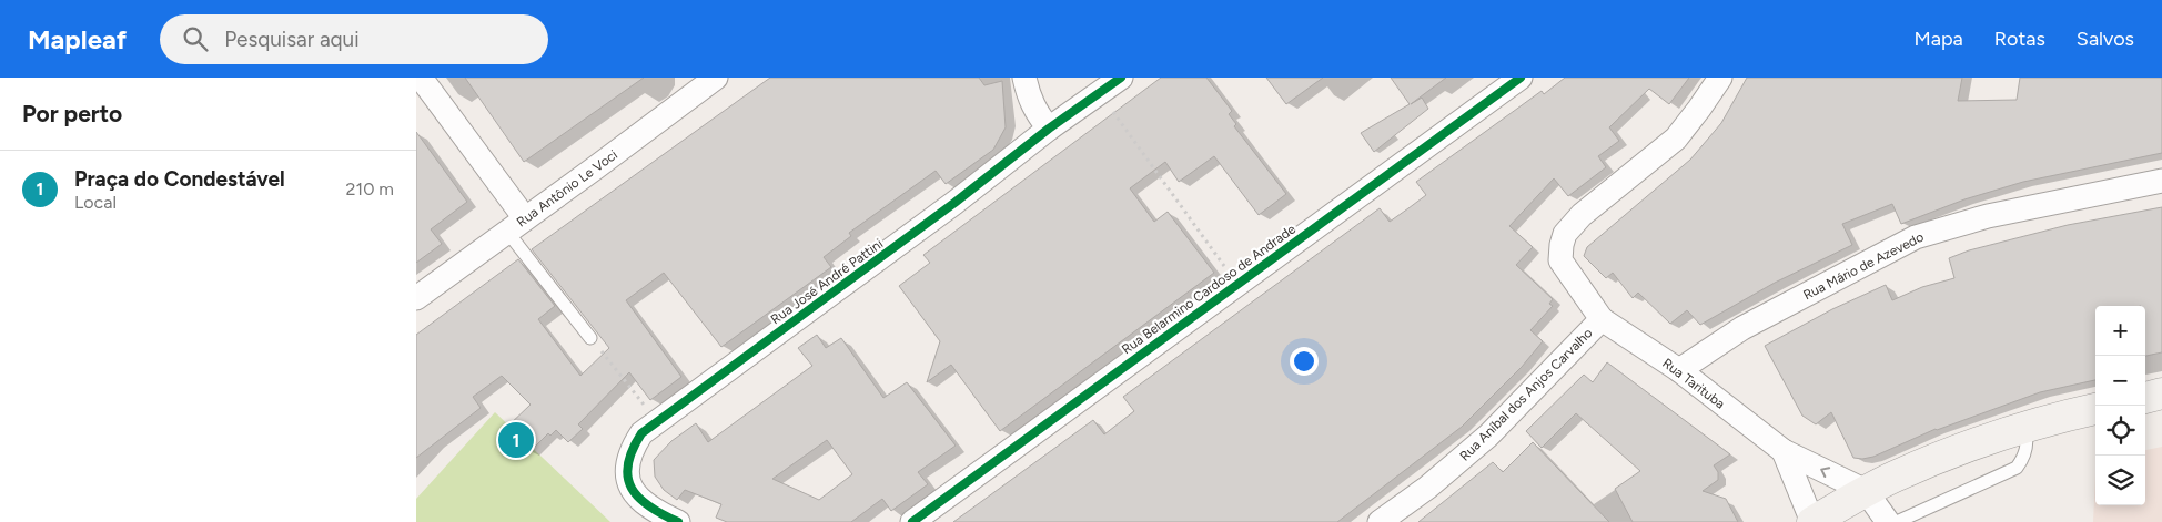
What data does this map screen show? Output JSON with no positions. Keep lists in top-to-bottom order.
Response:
{
  "streets": {
    "street": [
      "Rua Antônio Le Voci",
      "Rua Mário de Azevedo",
      "Rua José André Pattini",
      "Rua Belarmino Cardoso de Andrade",
      "Rua Tarituba",
      "Rua Aníbal dos Anjos Carvalho"
    ]
  },
  "crossings": [
    ["Rua Mário de Azevedo", "Rua Tarituba"],
    ["Rua Tarituba", "Rua Aníbal dos Anjos Carvalho"]
  ],
  "page": {
    "header": "Mapleaf",
    "search": "Pesquisar aqui",
    "nav": ["Mapa", "Rotas", "Salvos"],
    "heading": "Por perto",
    "list": [
      {
        "mark": "1",
        "name": "Praça do Condestável",
        "note": "Local",
        "value": "210 m"
      }
    ],
    "map_buttons": ["+", "−"],
    "pins": "1"
  }
}
